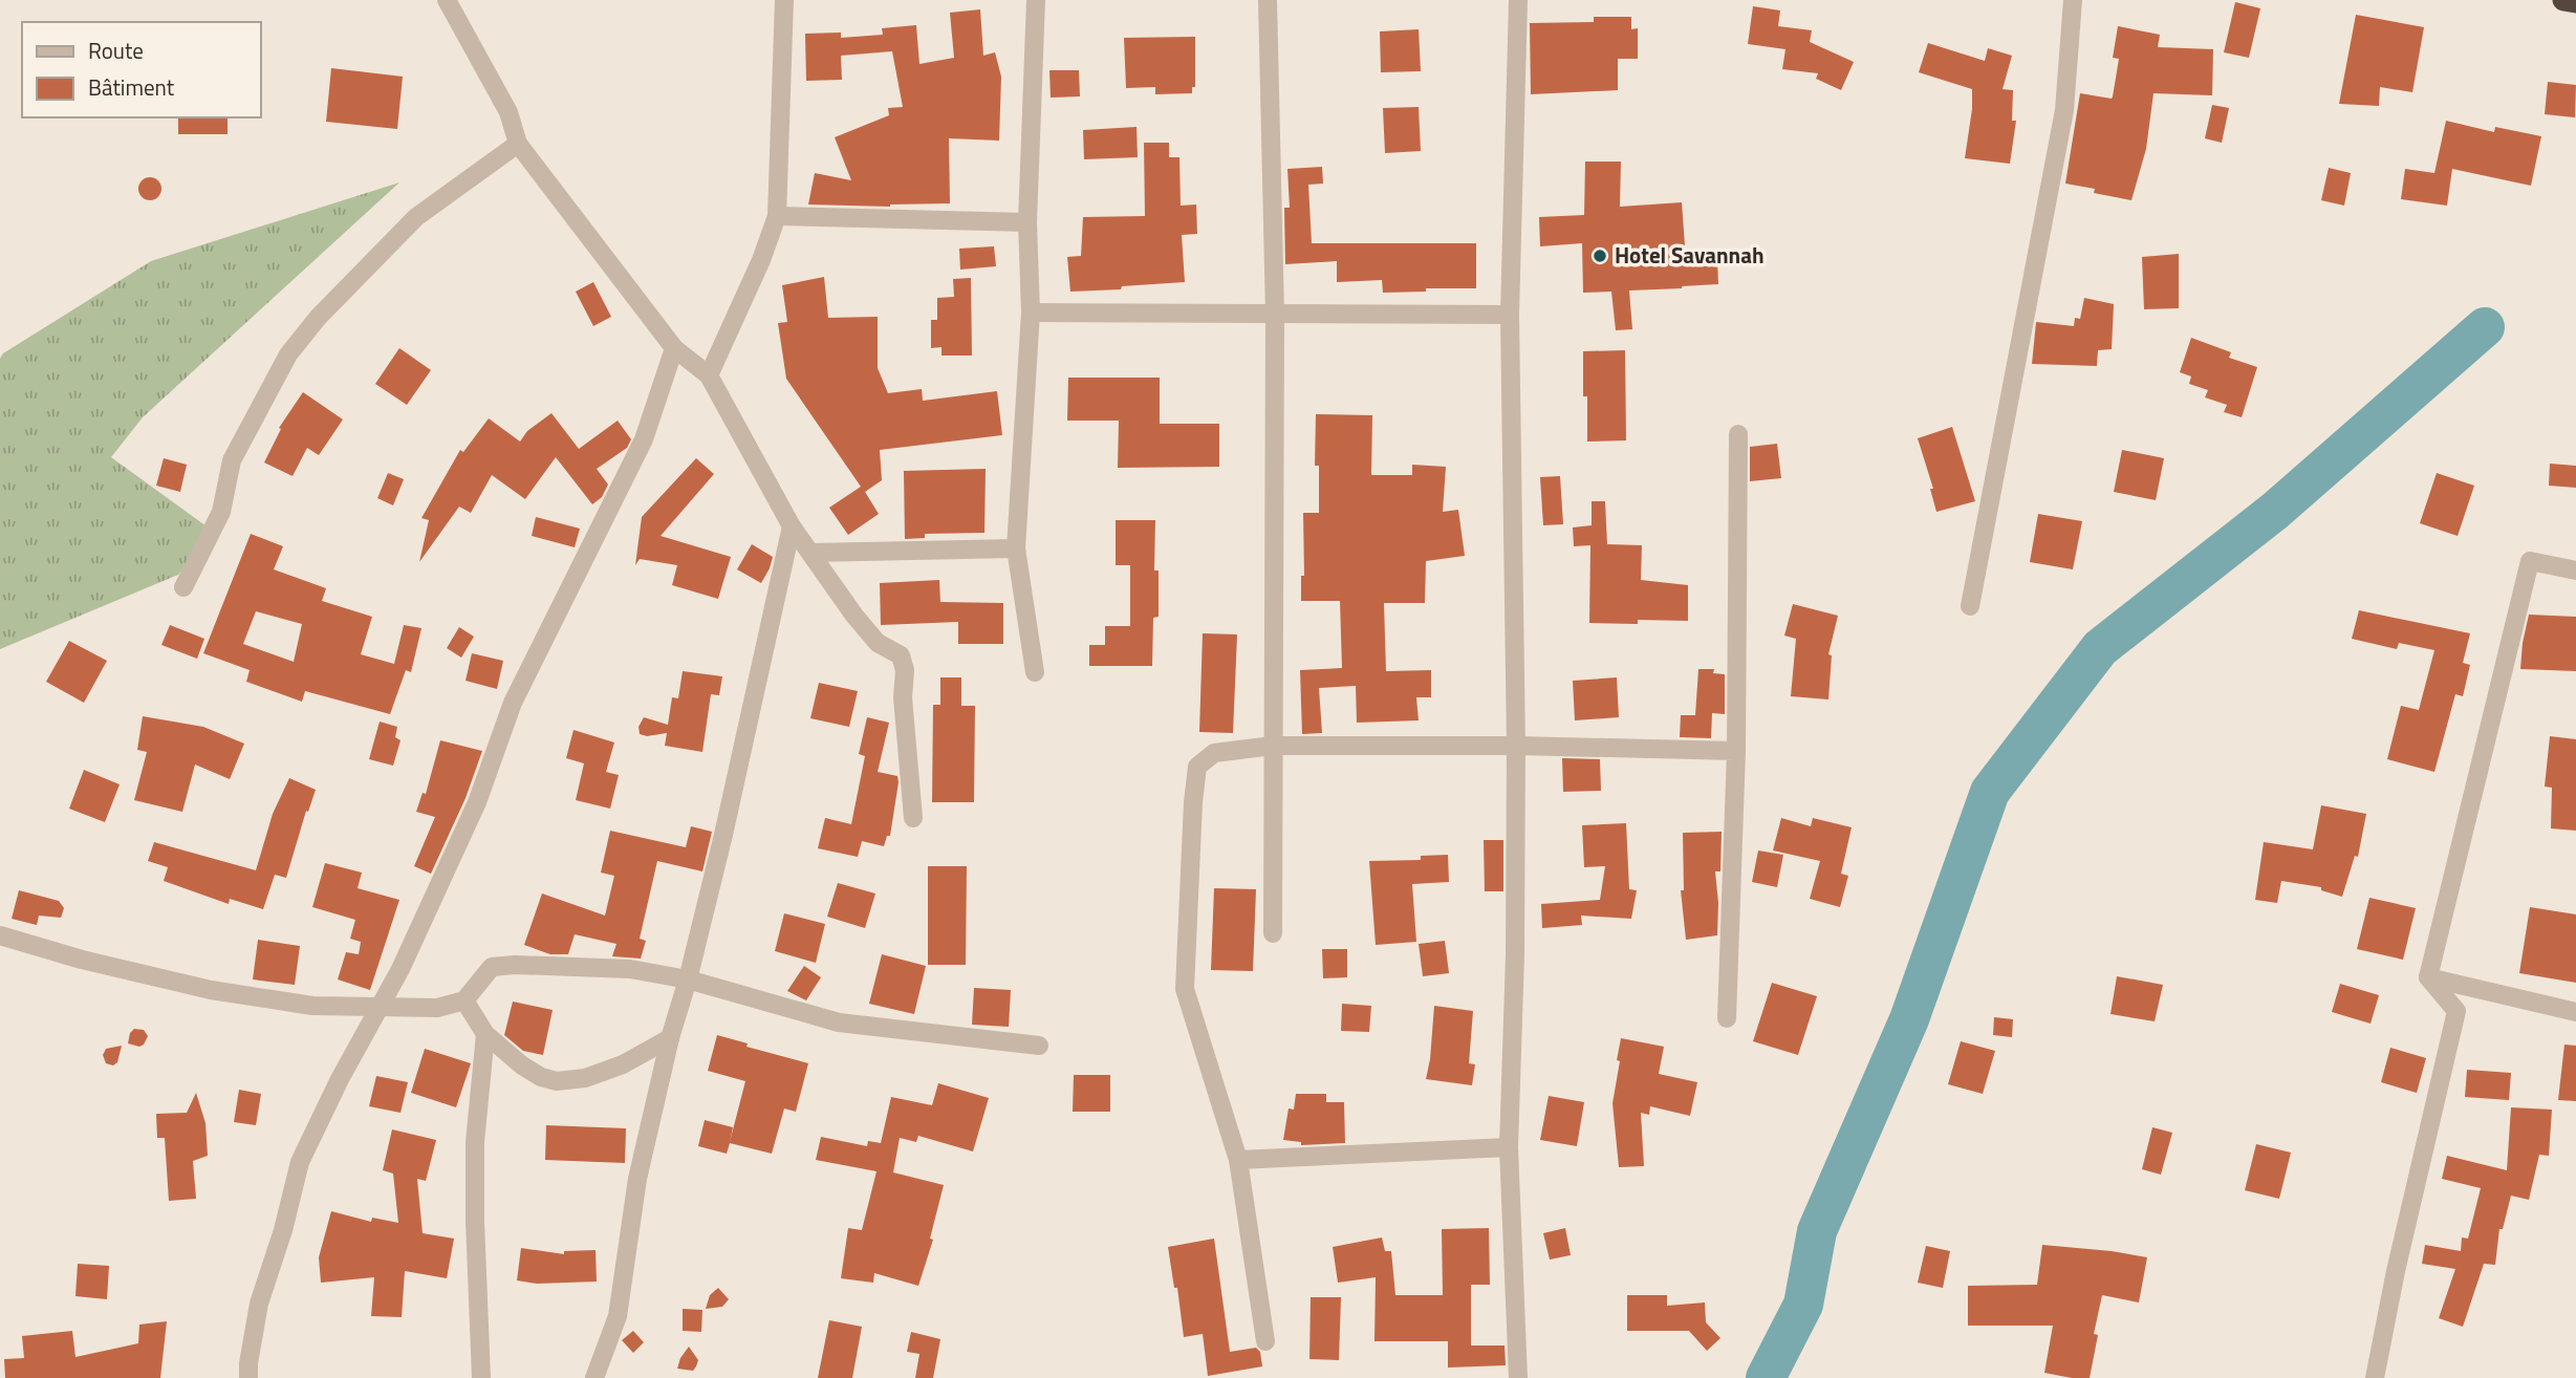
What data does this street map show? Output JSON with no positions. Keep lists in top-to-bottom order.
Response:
{
  "places": ["Hotel Savannah"],
  "legend": ["Route", "Bâtiment"]
}
